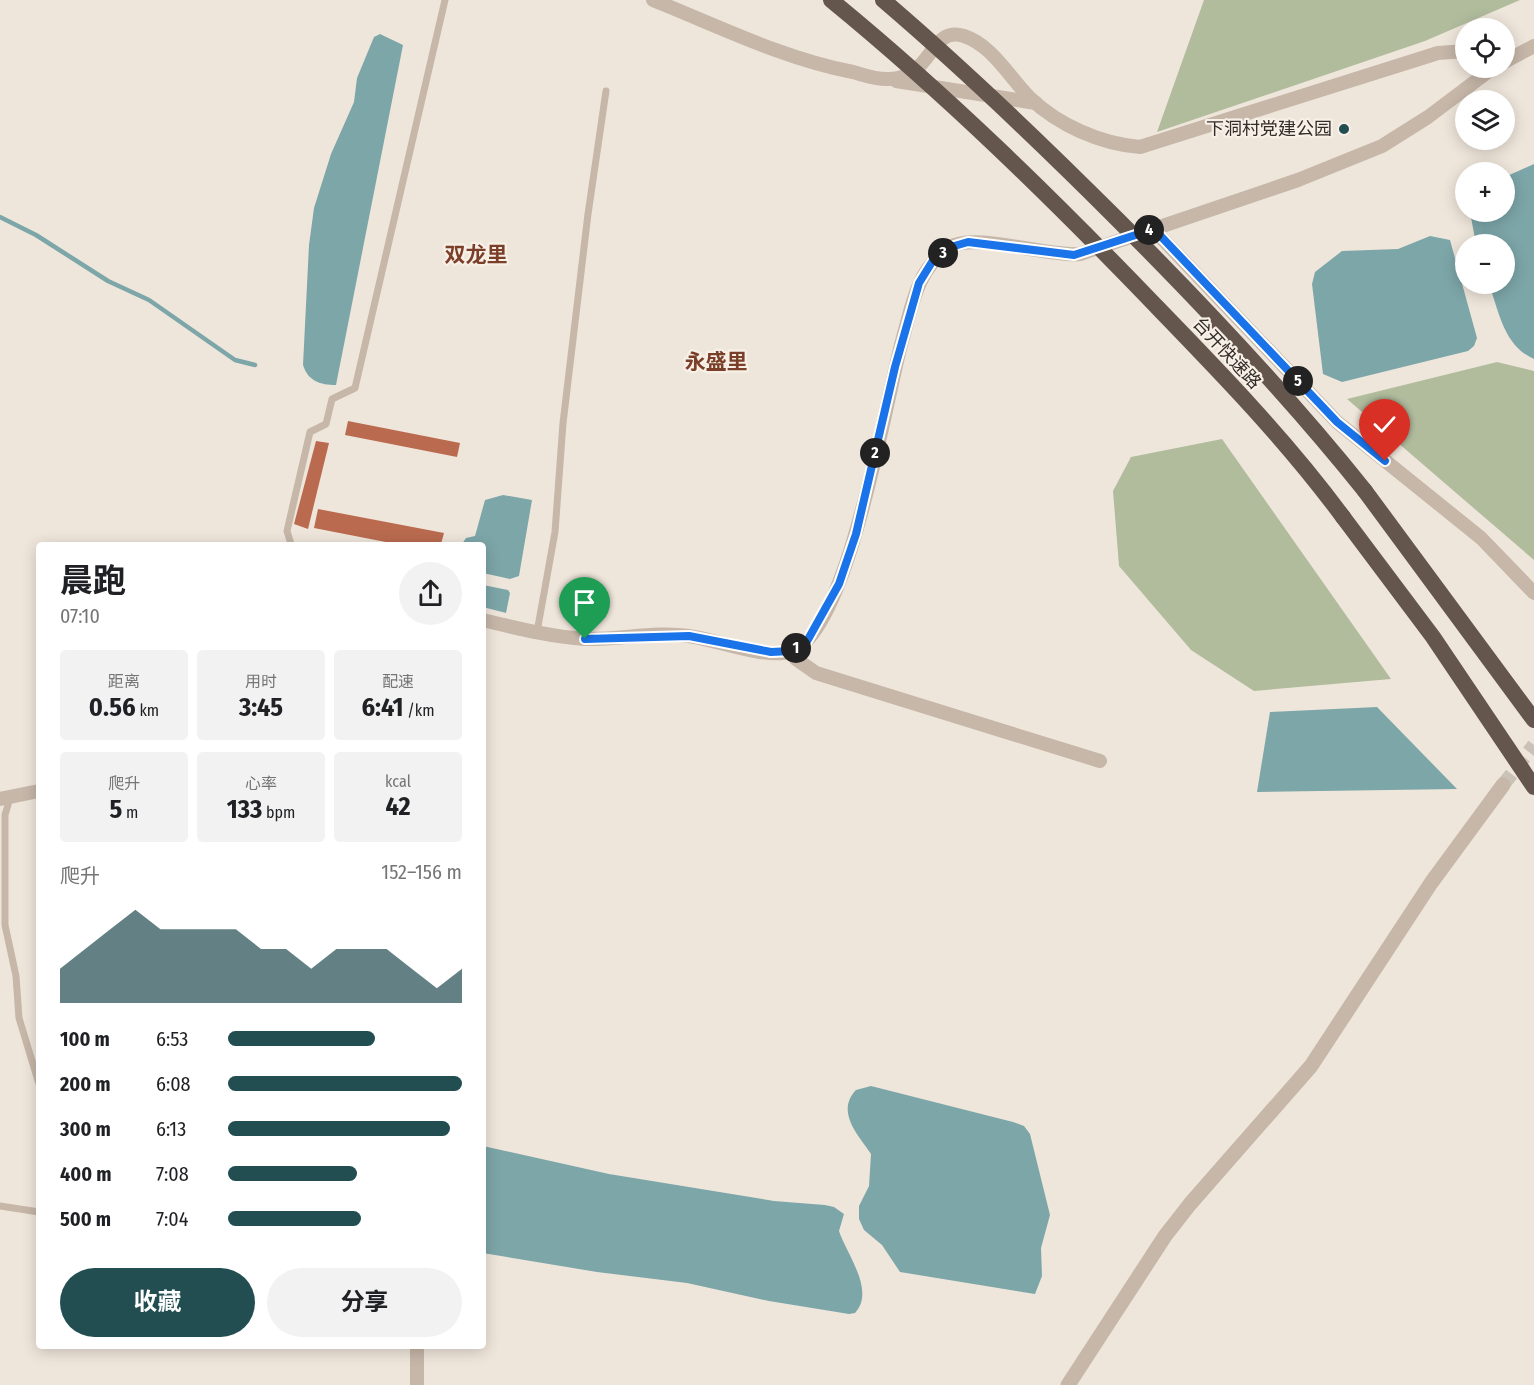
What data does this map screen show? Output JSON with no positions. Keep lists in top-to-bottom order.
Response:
{
  "streets": {
    "highway": ["台开快速路"]
  },
  "districts": ["双龙里", "永盛里"],
  "places": ["下洞村党建公园"],
  "page": {
    "map_buttons": ["+", "−"],
    "pins": [
      "4",
      "3",
      "5",
      "2",
      "1"
    ],
    "heading": ["晨跑", "07:10"],
    "stats": [
      ["距离", "0.56 km"],
      ["用时", "3:45"],
      ["配速", "6:41 /km"],
      ["爬升", "5 m"],
      ["心率", "133 bpm"],
      ["kcal", "42"]
    ],
    "chart": ["爬升", "152–156 m"],
    "list": [
      {
        "name": "100 m",
        "note": "6:53"
      },
      {
        "name": "200 m",
        "note": "6:08"
      },
      {
        "name": "300 m",
        "note": "6:13"
      },
      {
        "name": "400 m",
        "note": "7:08"
      },
      {
        "name": "500 m",
        "note": "7:04"
      }
    ],
    "buttons": ["收藏", "分享"]
  }
}
